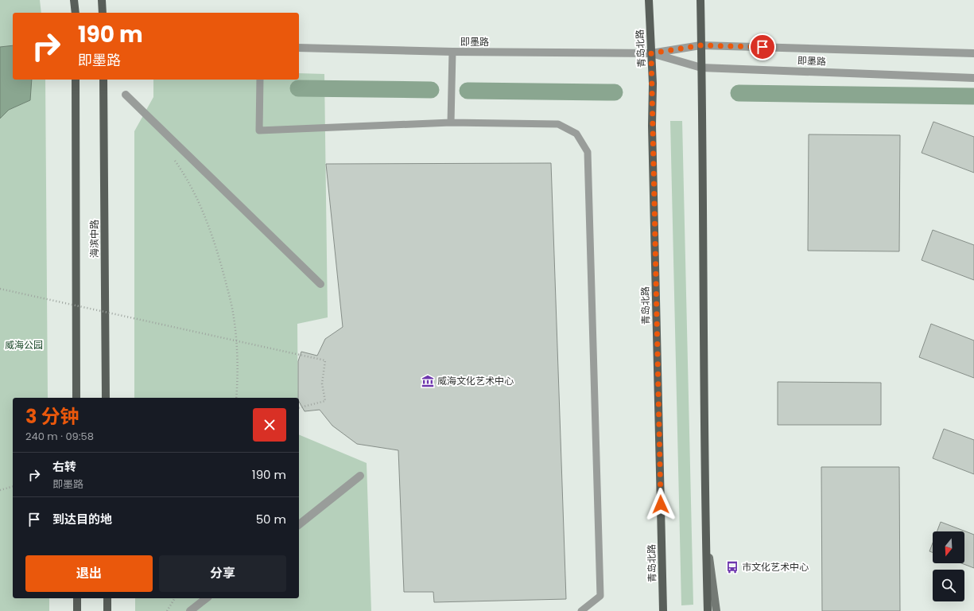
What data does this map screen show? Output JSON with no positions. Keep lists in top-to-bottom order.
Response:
{
  "streets": {
    "main road": ["青岛北路", "海滨中路"],
    "street": ["即墨路"]
  },
  "crossings": [
    ["即墨路", "青岛北路"]
  ],
  "parks": ["威海公园"],
  "places": {
    "museum": ["威海文化艺术中心"],
    "bus stop": ["市文化艺术中心"]
  },
  "north": "bottom",
  "page": {
    "turn": ["190 m", "即墨路"],
    "heading": ["3 分钟", "240 m · 09:58"],
    "list": [
      {
        "name": "右转",
        "note": "即墨路",
        "value": "190 m"
      },
      {
        "name": "到达目的地",
        "value": "50 m"
      }
    ],
    "buttons": ["退出", "分享"]
  }
}
